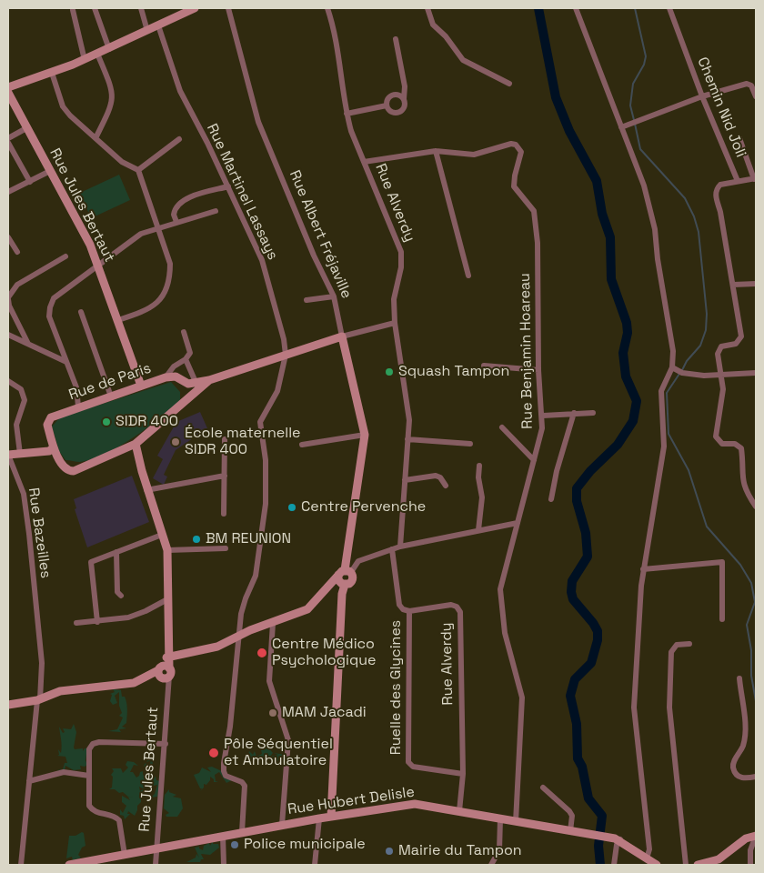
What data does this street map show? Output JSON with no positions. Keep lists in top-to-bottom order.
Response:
{
  "streets": {
    "street": [
      "Chemin Nid Joli",
      "Rue Martinel Lassays",
      "Rue Alverdy",
      "Rue Jules Bertaut",
      "Rue Albert Fréjaville",
      "Rue Benjamin Hoareau",
      "Rue de Paris",
      "Rue Bazeilles",
      "Ruelle des Glycines",
      "Rue Hubert Delisle"
    ]
  },
  "crossings": [
    ["Rue Martinel Lassays", "Rue de Paris"],
    ["Rue Martinel Lassays", "Rue Hubert Delisle"],
    ["Rue Alverdy", "Rue Benjamin Hoareau"],
    ["Rue Alverdy", "Rue de Paris"],
    ["Rue Alverdy", "Ruelle des Glycines"],
    ["Rue Alverdy", "Rue Hubert Delisle"],
    ["Rue Jules Bertaut", "Rue de Paris"],
    ["Rue Jules Bertaut", "Rue Hubert Delisle"],
    ["Rue Albert Fréjaville", "Rue de Paris"],
    ["Rue Albert Fréjaville", "Rue Hubert Delisle"],
    ["Rue Benjamin Hoareau", "Rue Hubert Delisle"]
  ],
  "places": [
    "Squash Tampon",
    "SIDR 400",
    "École maternelle SIDR 400",
    "Centre Pervenche",
    "BM REUNION",
    "Centre Médico Psychologique",
    "MAM Jacadi",
    "Pôle Séquentiel et Ambulatoire",
    "Police municipale",
    "Mairie du Tampon"
  ]
}
